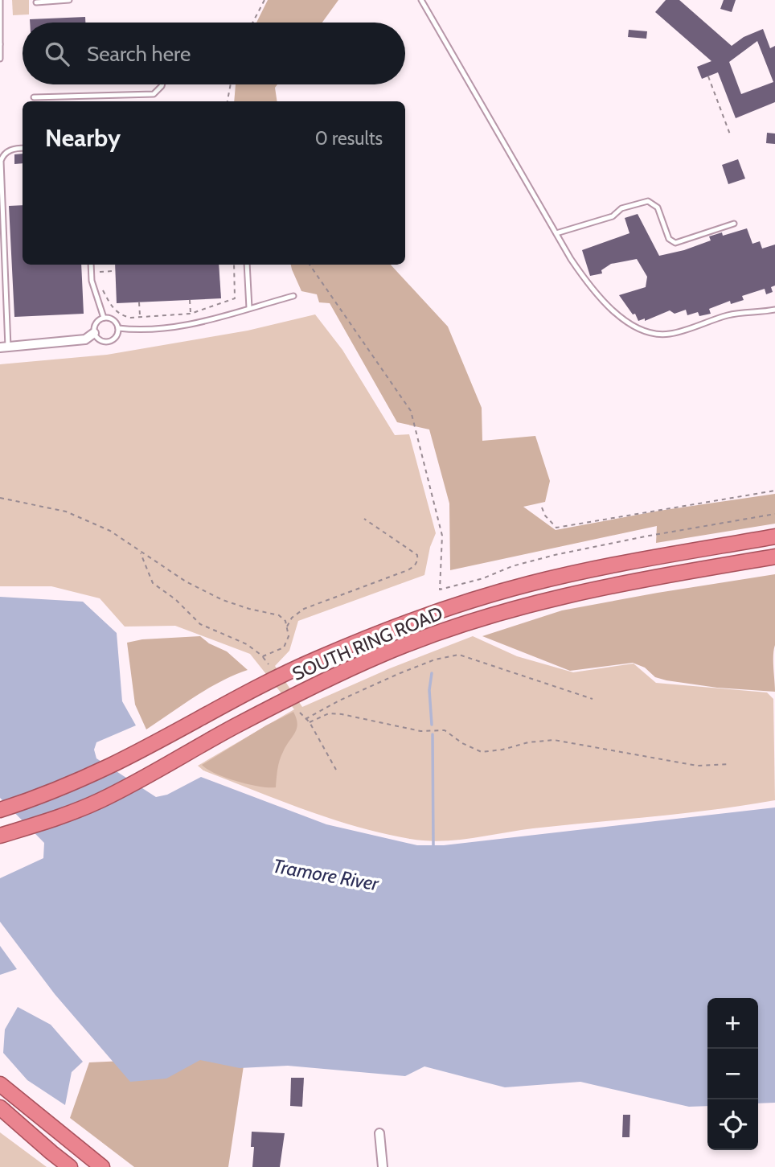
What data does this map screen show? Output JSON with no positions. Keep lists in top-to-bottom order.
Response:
{
  "streets": {
    "highway": ["SOUTH RING ROAD"]
  },
  "water": ["Tramore River"],
  "page": {
    "search": "Search here",
    "heading": ["Nearby", "0 results"],
    "map_buttons": ["+", "−"]
  }
}
